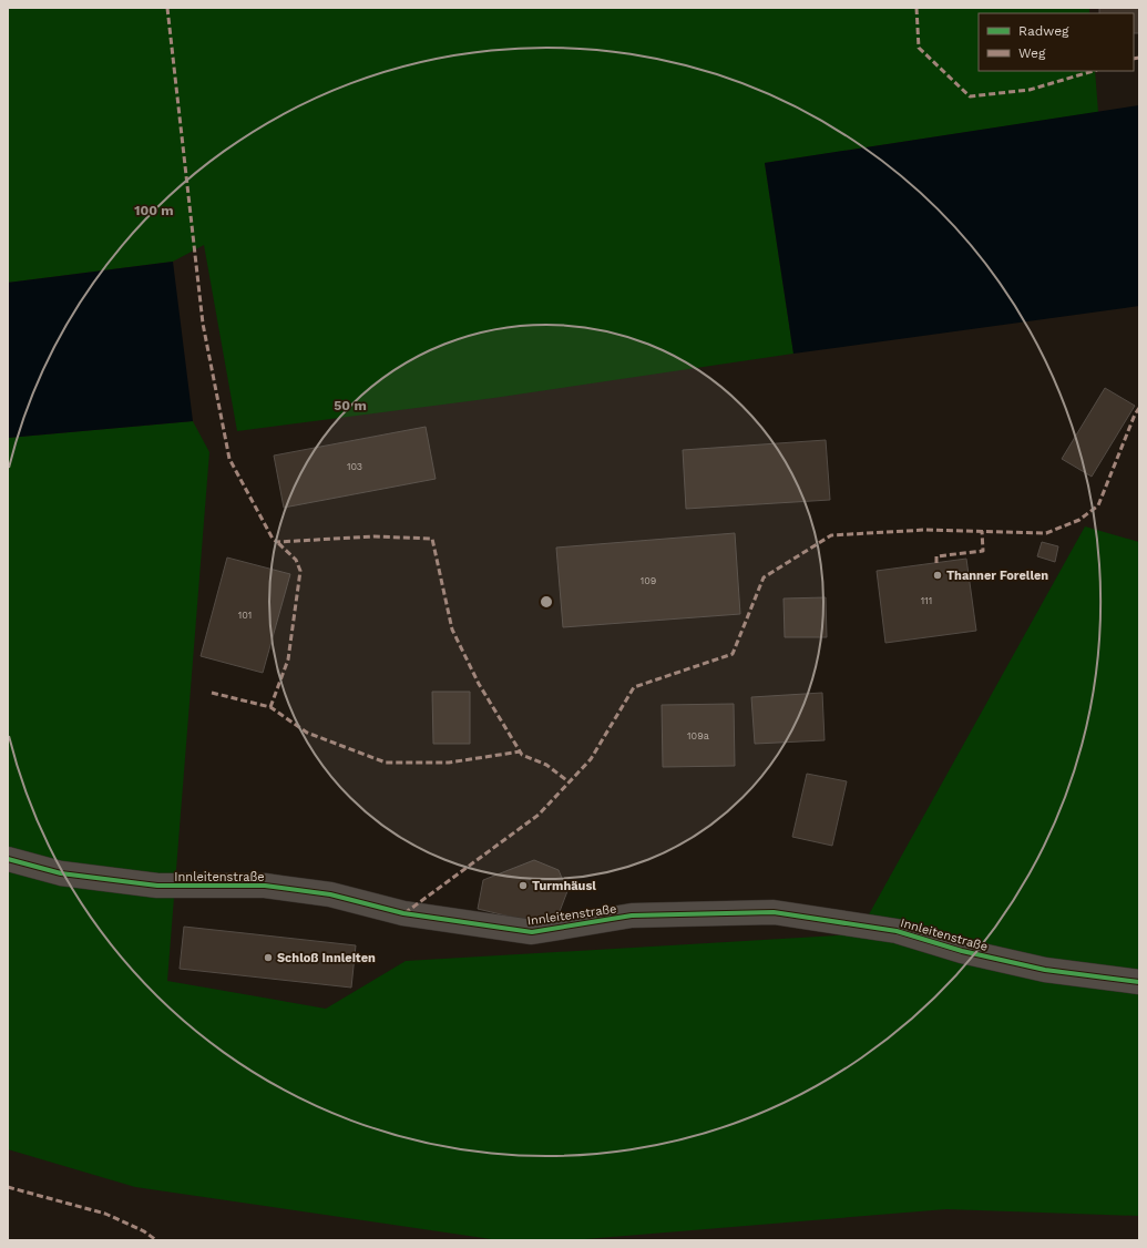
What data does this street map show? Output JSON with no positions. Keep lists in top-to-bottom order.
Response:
{
  "streets": {
    "street": ["Innleitenstraße"]
  },
  "places": ["Thanner Forellen", "Turmhäusl", "Schloß Innleiten"],
  "house_numbers": [
    "103",
    "109",
    "111",
    "101",
    "109a"
  ],
  "legend": ["Radweg", "Weg"],
  "rings": ["100 m", "50 m"]
}
